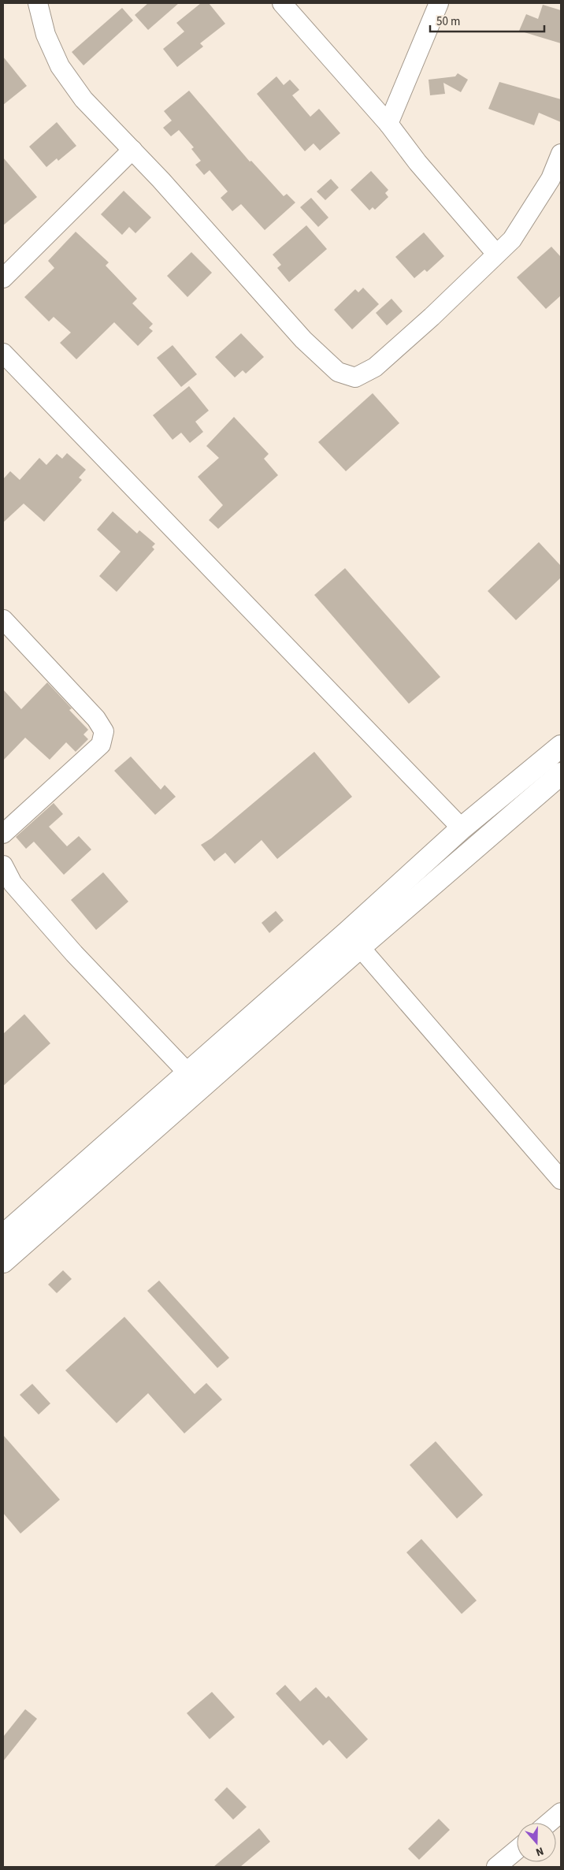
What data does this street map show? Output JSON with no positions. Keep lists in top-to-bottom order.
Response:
{
  "scale_bar": "50 m",
  "north": "bottom"
}
